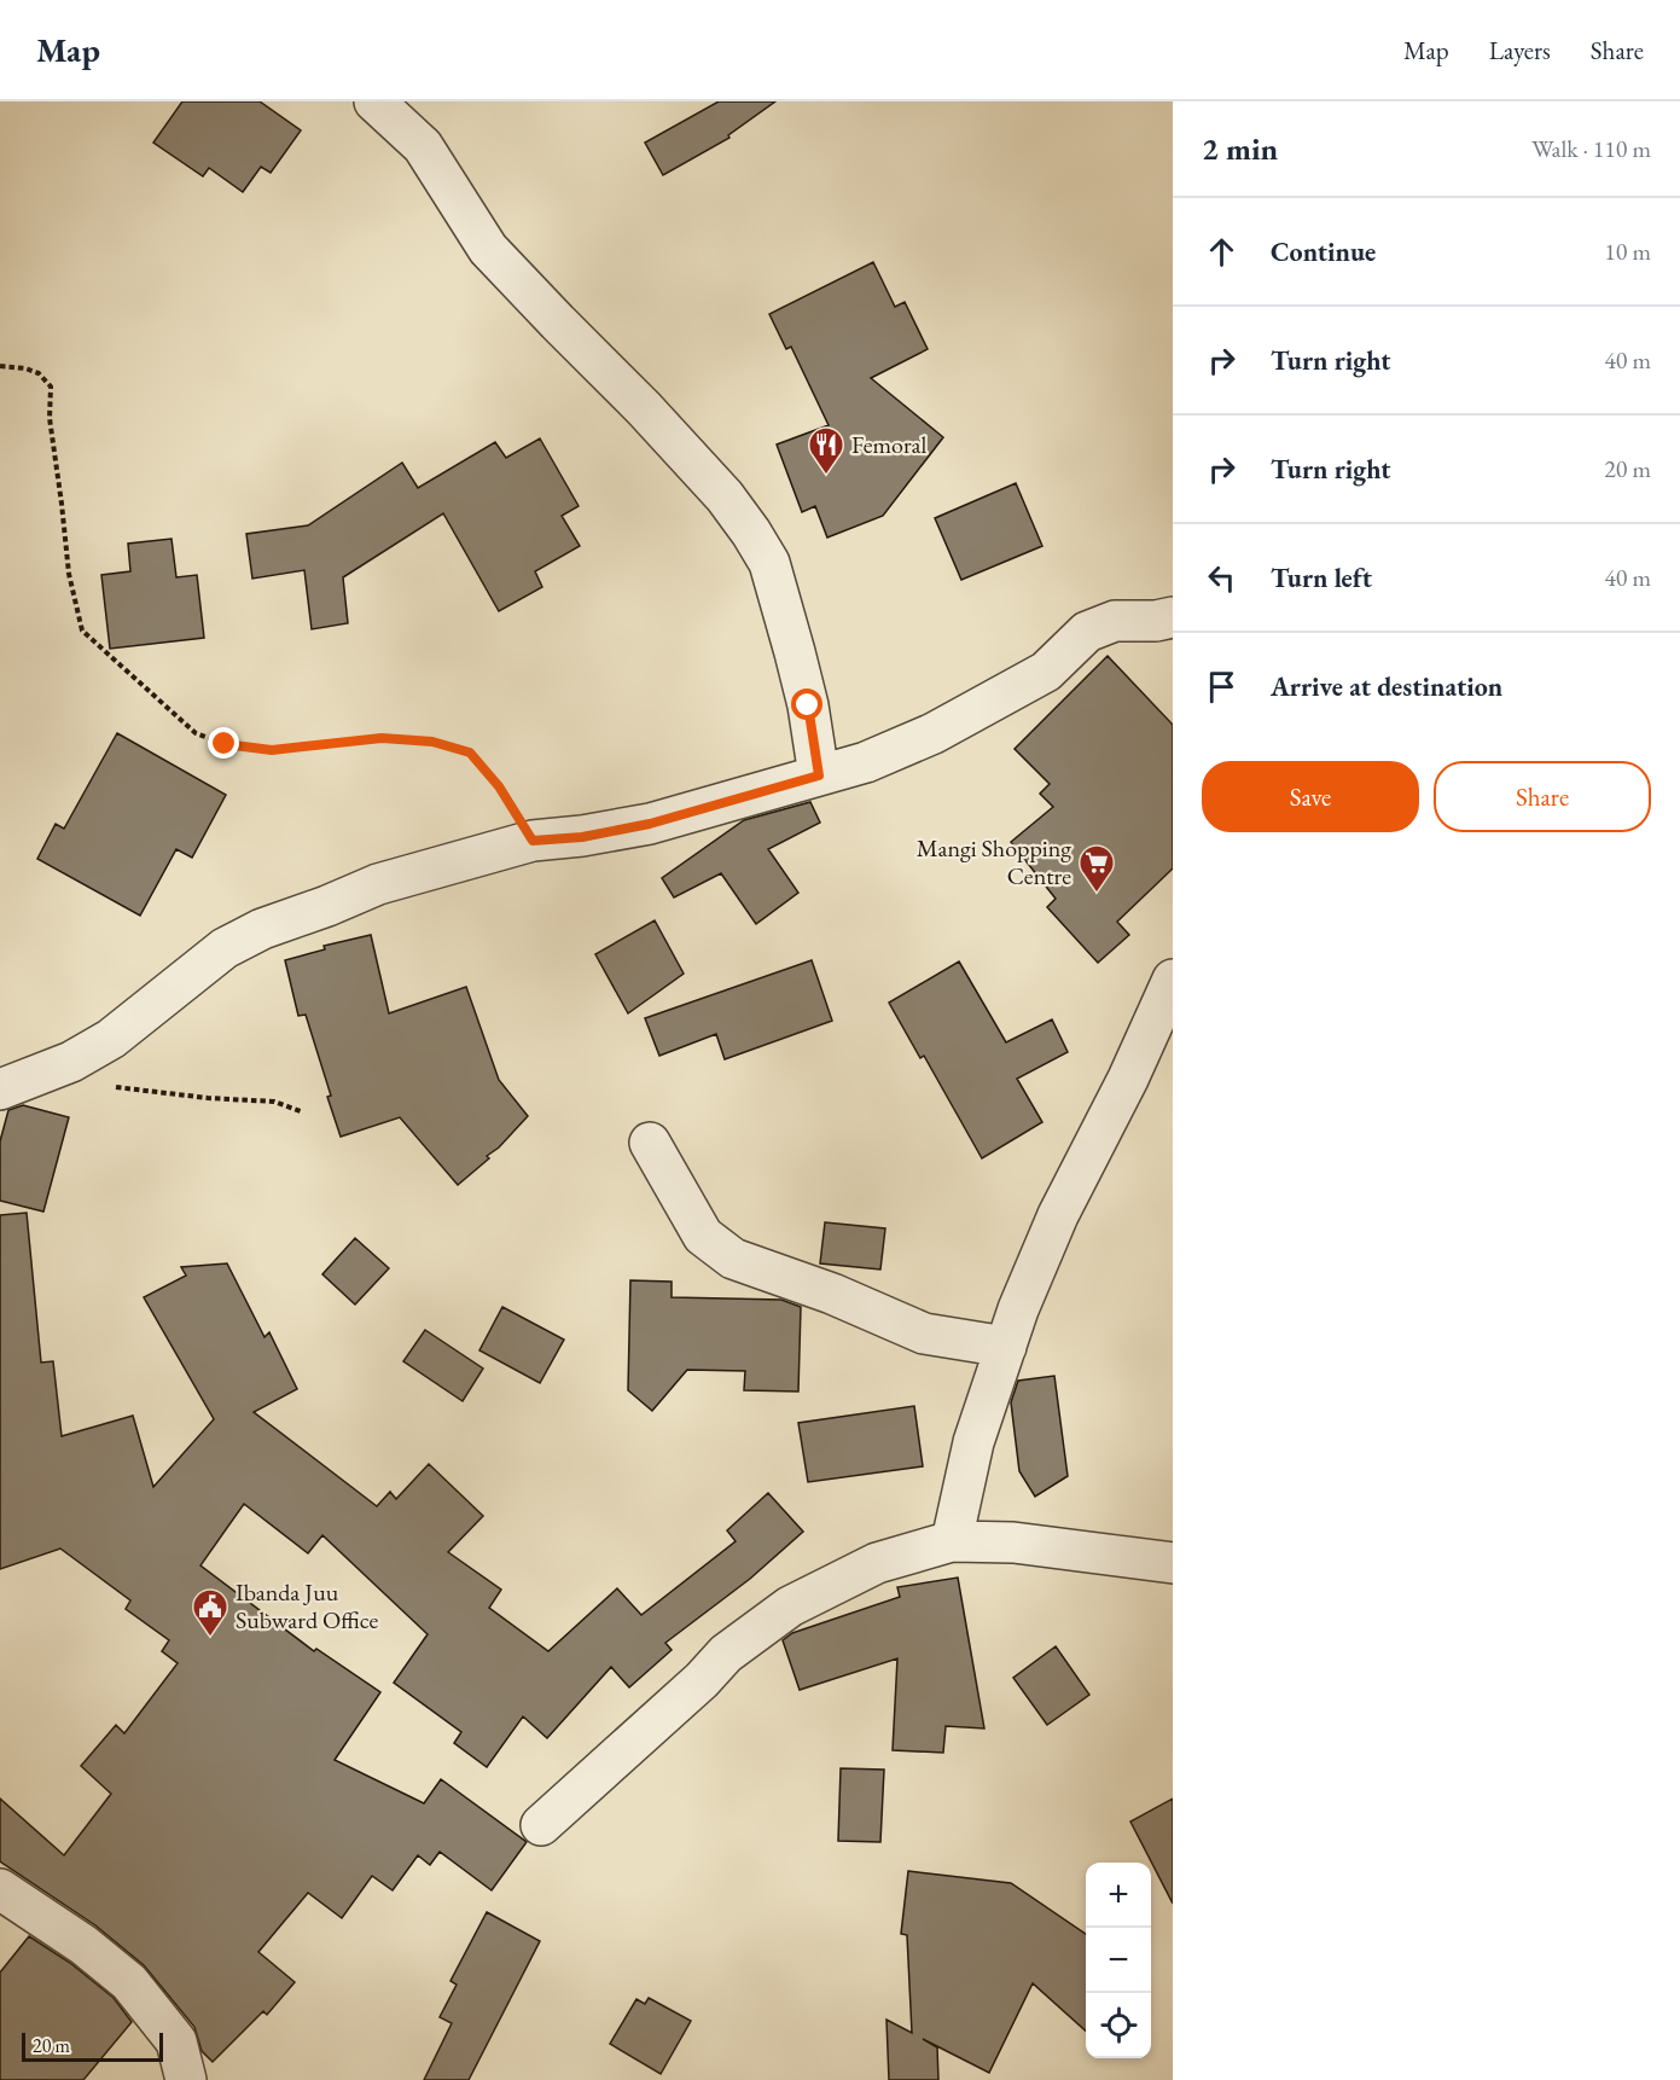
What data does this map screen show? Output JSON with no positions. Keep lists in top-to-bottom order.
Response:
{
  "places": {
    "restaurant": ["Femoral"],
    "supermarket": ["Mangi Shopping Centre"],
    "public building": ["Ibanda Juu Subward Office"]
  },
  "scale_bar": "20 m",
  "page": {
    "header": "Map",
    "nav": ["Map", "Layers", "Share"],
    "heading": ["2 min", "Walk · 110 m"],
    "list": [
      ["Continue", "10 m"],
      ["Turn right", "40 m"],
      ["Turn right", "20 m"],
      ["Turn left", "40 m"],
      "Arrive at destination"
    ],
    "buttons": ["Save", "Share"],
    "map_buttons": ["+", "−"],
    "scale": "20 m"
  }
}
